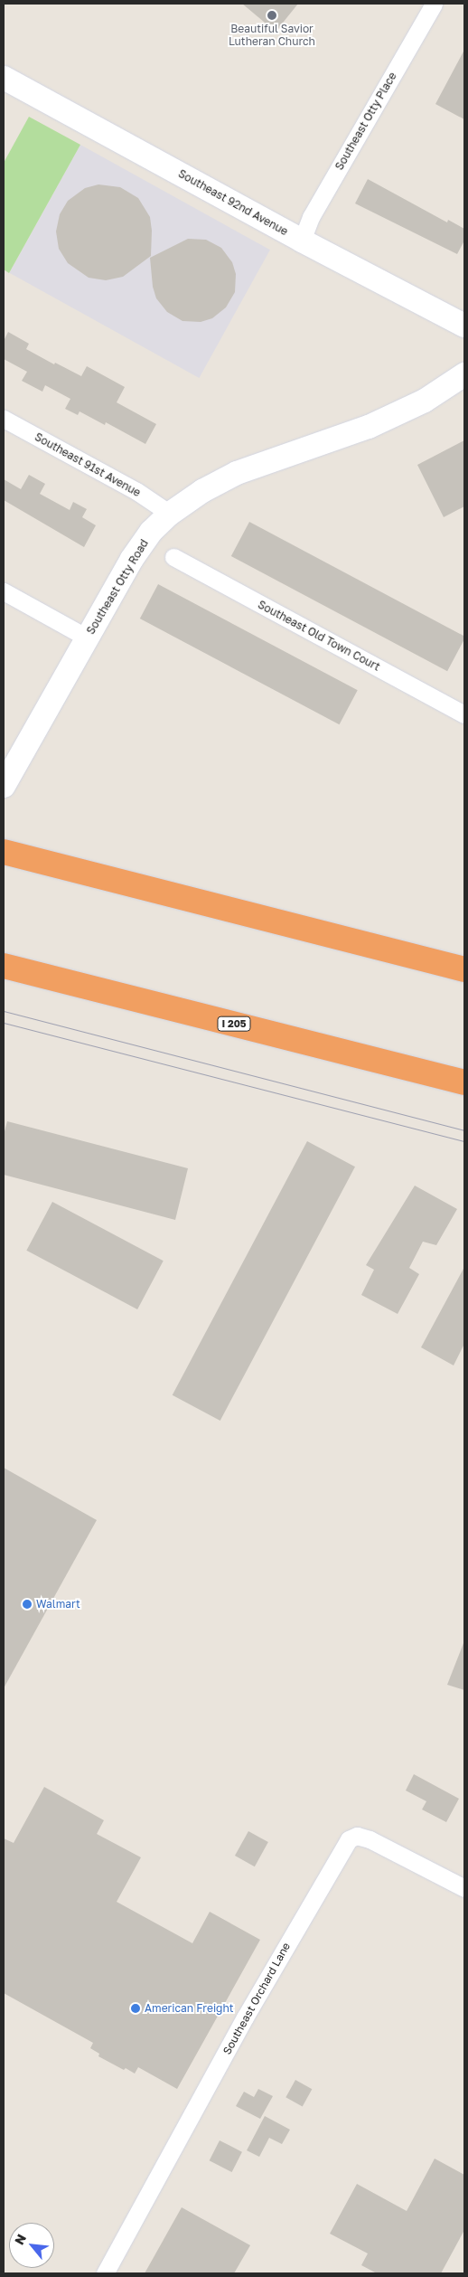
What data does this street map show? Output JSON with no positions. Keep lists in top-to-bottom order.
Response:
{
  "streets": {
    "highway": ["I 205"],
    "street": [
      "Southeast Otty Place",
      "Southeast 92nd Avenue",
      "Southeast 91st Avenue",
      "Southeast Otty Road",
      "Southeast Old Town Court",
      "Southeast Orchard Lane"
    ]
  },
  "crossings": [
    ["Southeast Otty Place", "Southeast 92nd Avenue"],
    ["Southeast 91st Avenue", "Southeast Otty Road"]
  ],
  "places": ["Beautiful Savior Lutheran Church", "Walmart", "American Freight"],
  "north": "top left"
}
